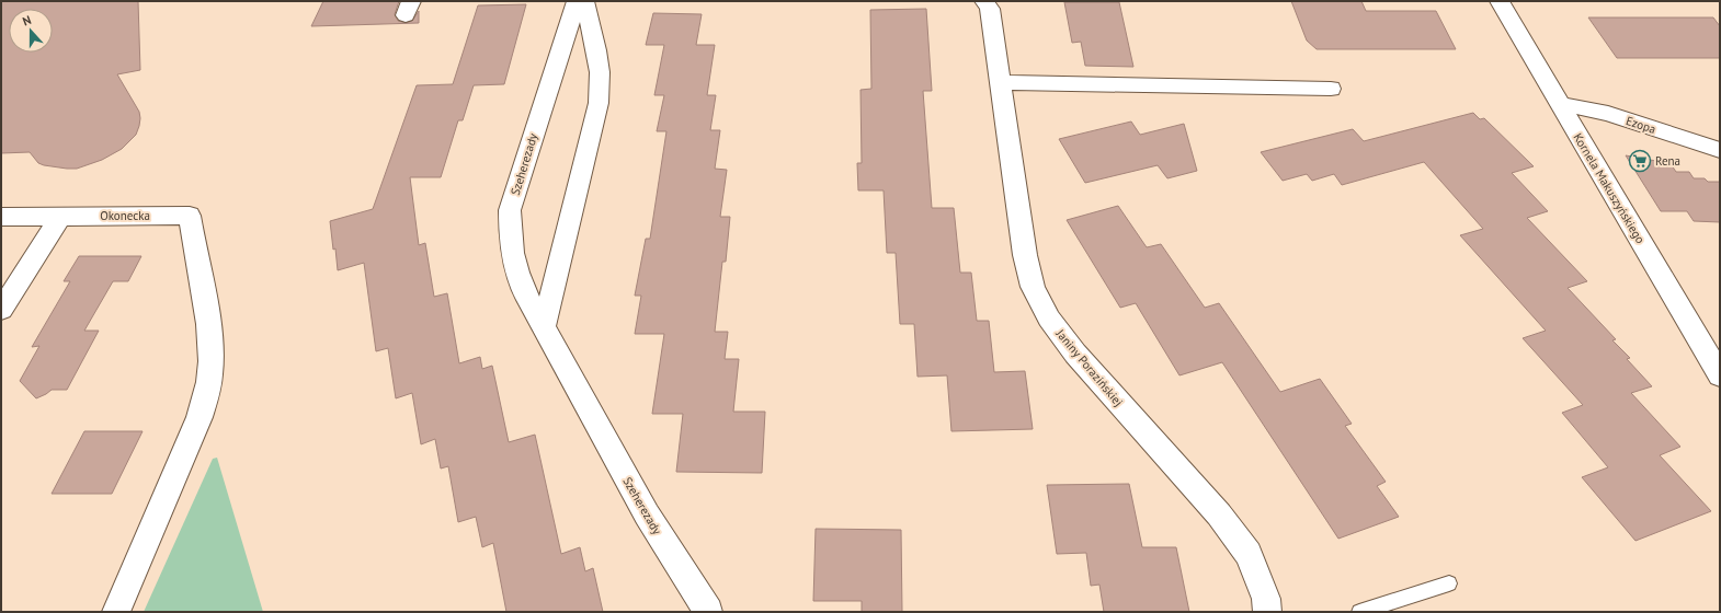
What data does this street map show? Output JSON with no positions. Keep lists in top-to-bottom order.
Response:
{
  "streets": {
    "street": [
      "Ezopa",
      "Szeherezady",
      "Kornela Makuszyńskiego",
      "Okonecka",
      "Janiny Porazińskiej"
    ]
  },
  "crossings": [
    ["Ezopa", "Kornela Makuszyńskiego"]
  ],
  "places": {
    "supermarket": ["Rena"]
  },
  "north": "top"
}
